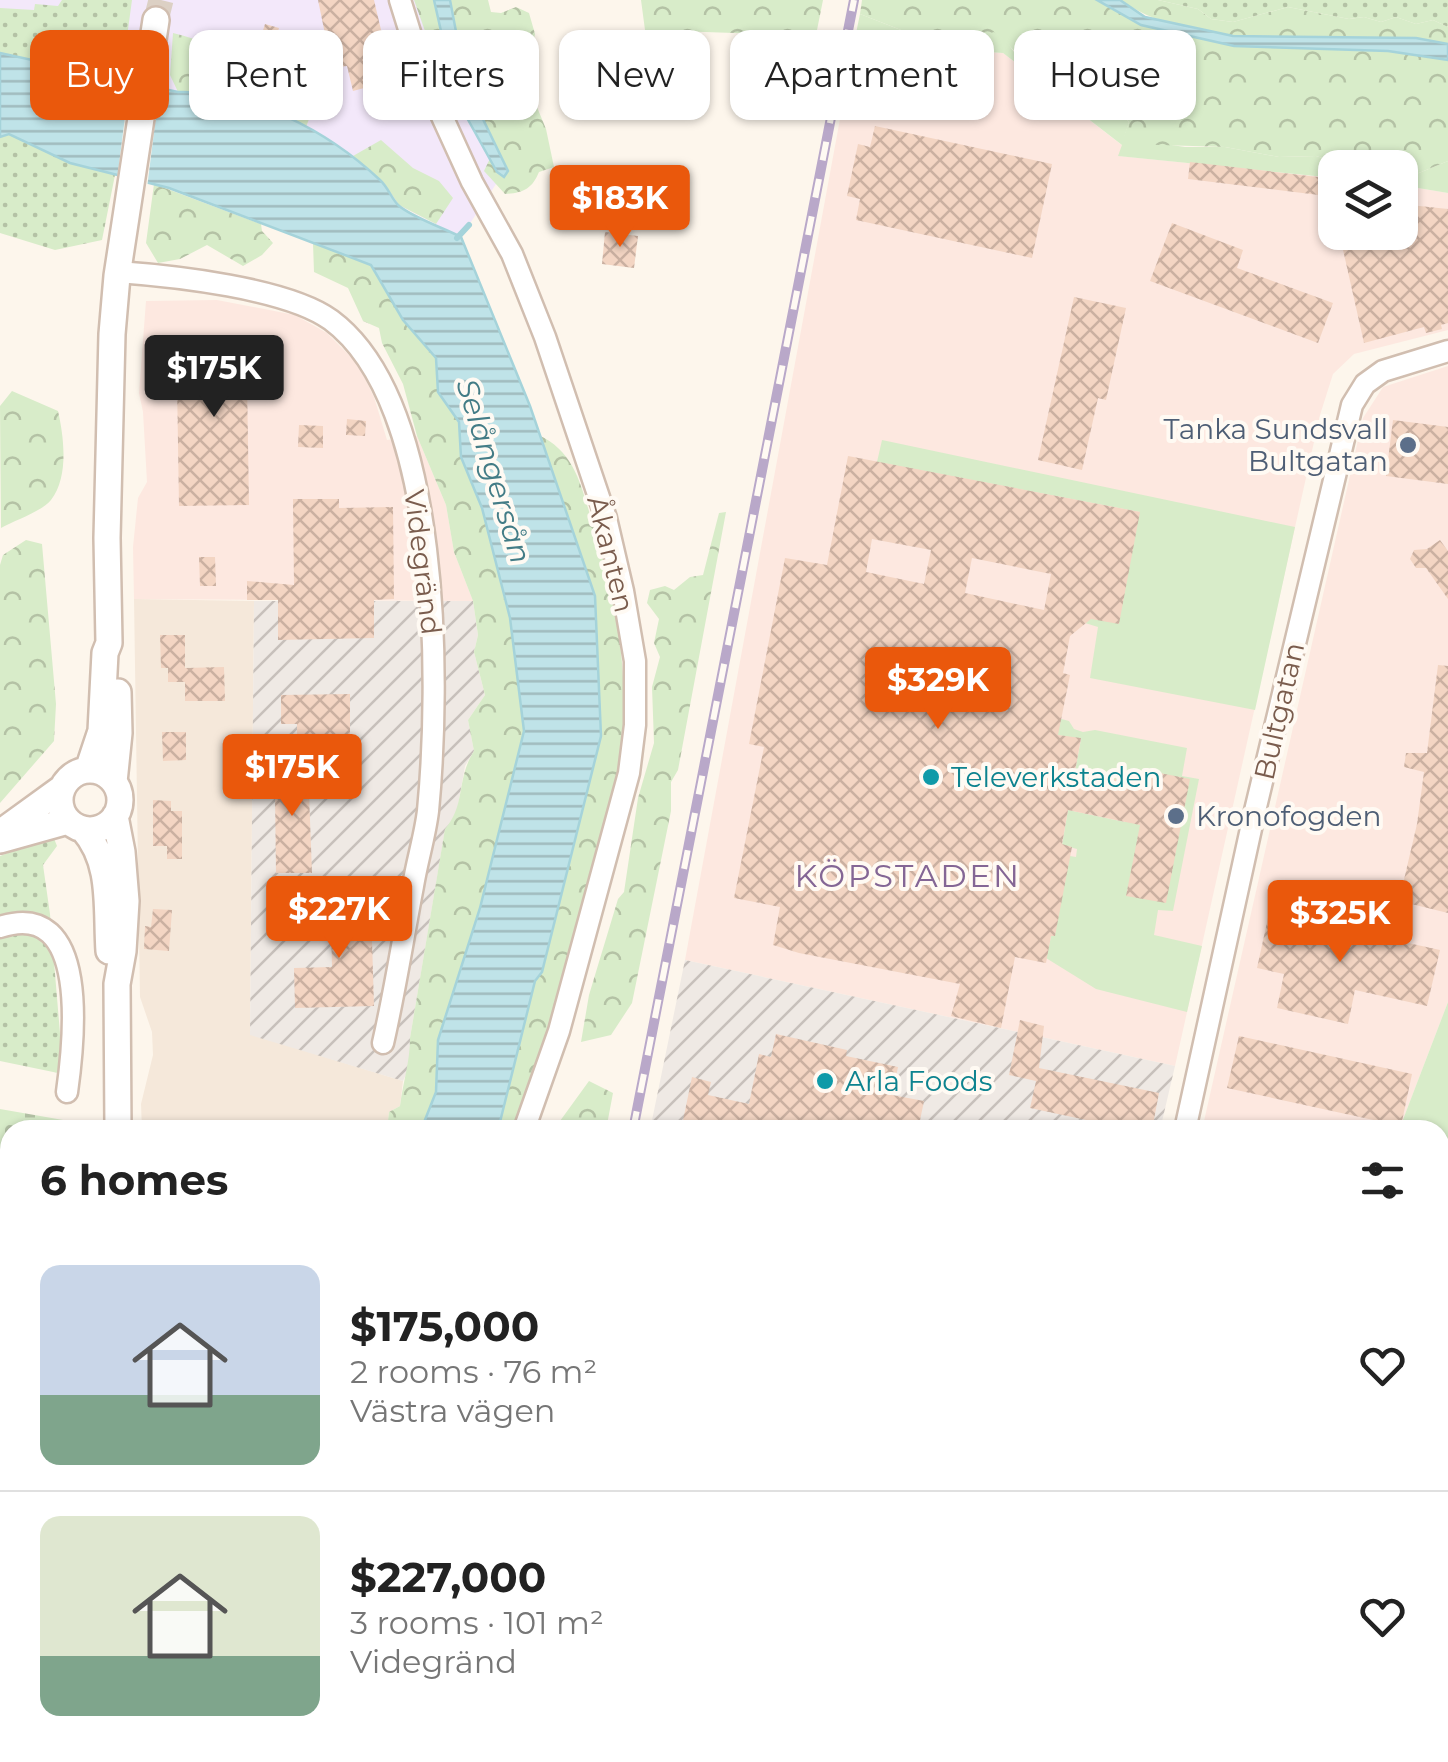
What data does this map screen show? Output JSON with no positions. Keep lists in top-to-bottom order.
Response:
{
  "streets": {
    "street": ["Åkanten", "Videgränd", "Bultgatan"]
  },
  "districts": ["KÖPSTADEN"],
  "water": ["Selångersån"],
  "places": [
    "Tanka Sundsvall Bultgatan",
    "Televerkstaden",
    "Kronofogden",
    "Arla Foods"
  ],
  "page": {
    "chip": [
      "Buy",
      "Rent",
      "Filters",
      "New",
      "Apartment",
      "House"
    ],
    "price": [
      "$183K",
      "$175K",
      "$329K",
      "$175K",
      "$227K",
      "$325K"
    ],
    "heading": "6 homes",
    "list": [
      {
        "name": "$175,000",
        "note": "2 rooms · 76 m² · Västra vägen"
      },
      {
        "name": "$227,000",
        "note": "3 rooms · 101 m² · Videgränd"
      }
    ]
  }
}
